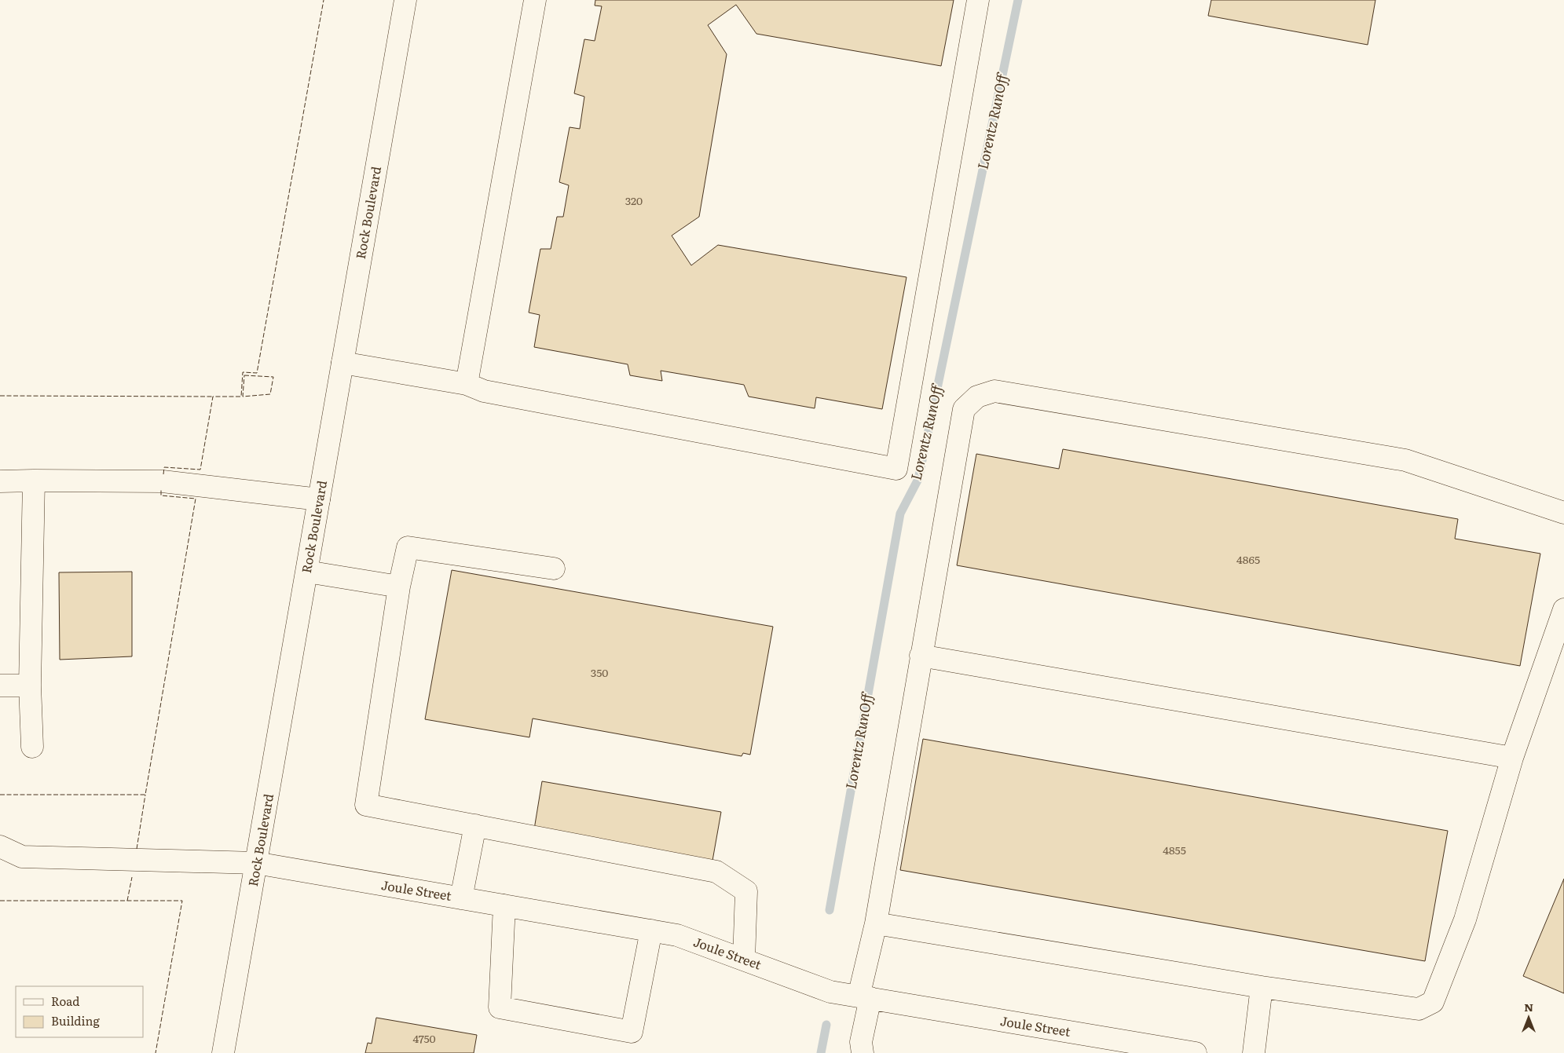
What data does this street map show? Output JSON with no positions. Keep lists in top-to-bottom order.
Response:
{
  "streets": {
    "main road": ["Rock Boulevard", "Joule Street"]
  },
  "crossings": [
    ["Rock Boulevard", "Joule Street"]
  ],
  "water": ["Lorentz RunOff"],
  "house_numbers": [
    "320",
    "4865",
    "350",
    "4855",
    "4750"
  ],
  "legend": ["Road", "Building"],
  "north": "top"
}
